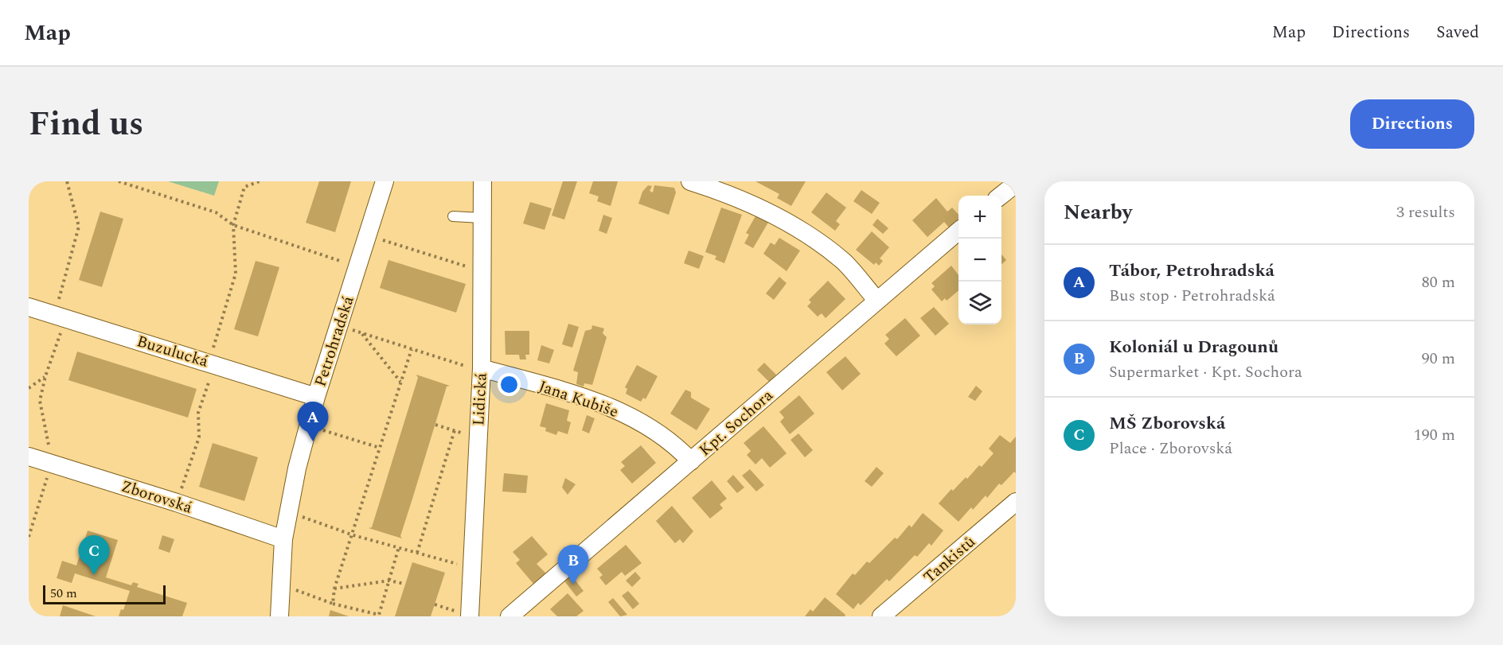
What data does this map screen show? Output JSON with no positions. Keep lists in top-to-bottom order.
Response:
{
  "streets": {
    "street": [
      "Petrohradská",
      "Buzulucká",
      "Jana Kubiše",
      "Lidická",
      "Kpt. Sochora",
      "Zborovská",
      "Tankistů"
    ]
  },
  "crossings": [
    ["Petrohradská", "Buzulucká"],
    ["Petrohradská", "Zborovská"],
    ["Jana Kubiše", "Lidická"],
    ["Jana Kubiše", "Kpt. Sochora"]
  ],
  "scale_bar": "50 m",
  "page": {
    "header": "Map",
    "nav": ["Map", "Directions", "Saved"],
    "title": "Find us",
    "buttons": "Directions",
    "heading": ["Nearby", "3 results"],
    "map_buttons": ["+", "−"],
    "list": [
      {
        "mark": "A",
        "name": "Tábor, Petrohradská",
        "note": "Bus stop · Petrohradská",
        "value": "80 m"
      },
      {
        "mark": "B",
        "name": "Koloniál u Dragounů",
        "note": "Supermarket · Kpt. Sochora",
        "value": "90 m"
      },
      {
        "mark": "C",
        "name": "MŠ Zborovská",
        "note": "Place · Zborovská",
        "value": "190 m"
      }
    ],
    "pins": ["A", "C", "B"],
    "scale": "50 m"
  }
}
